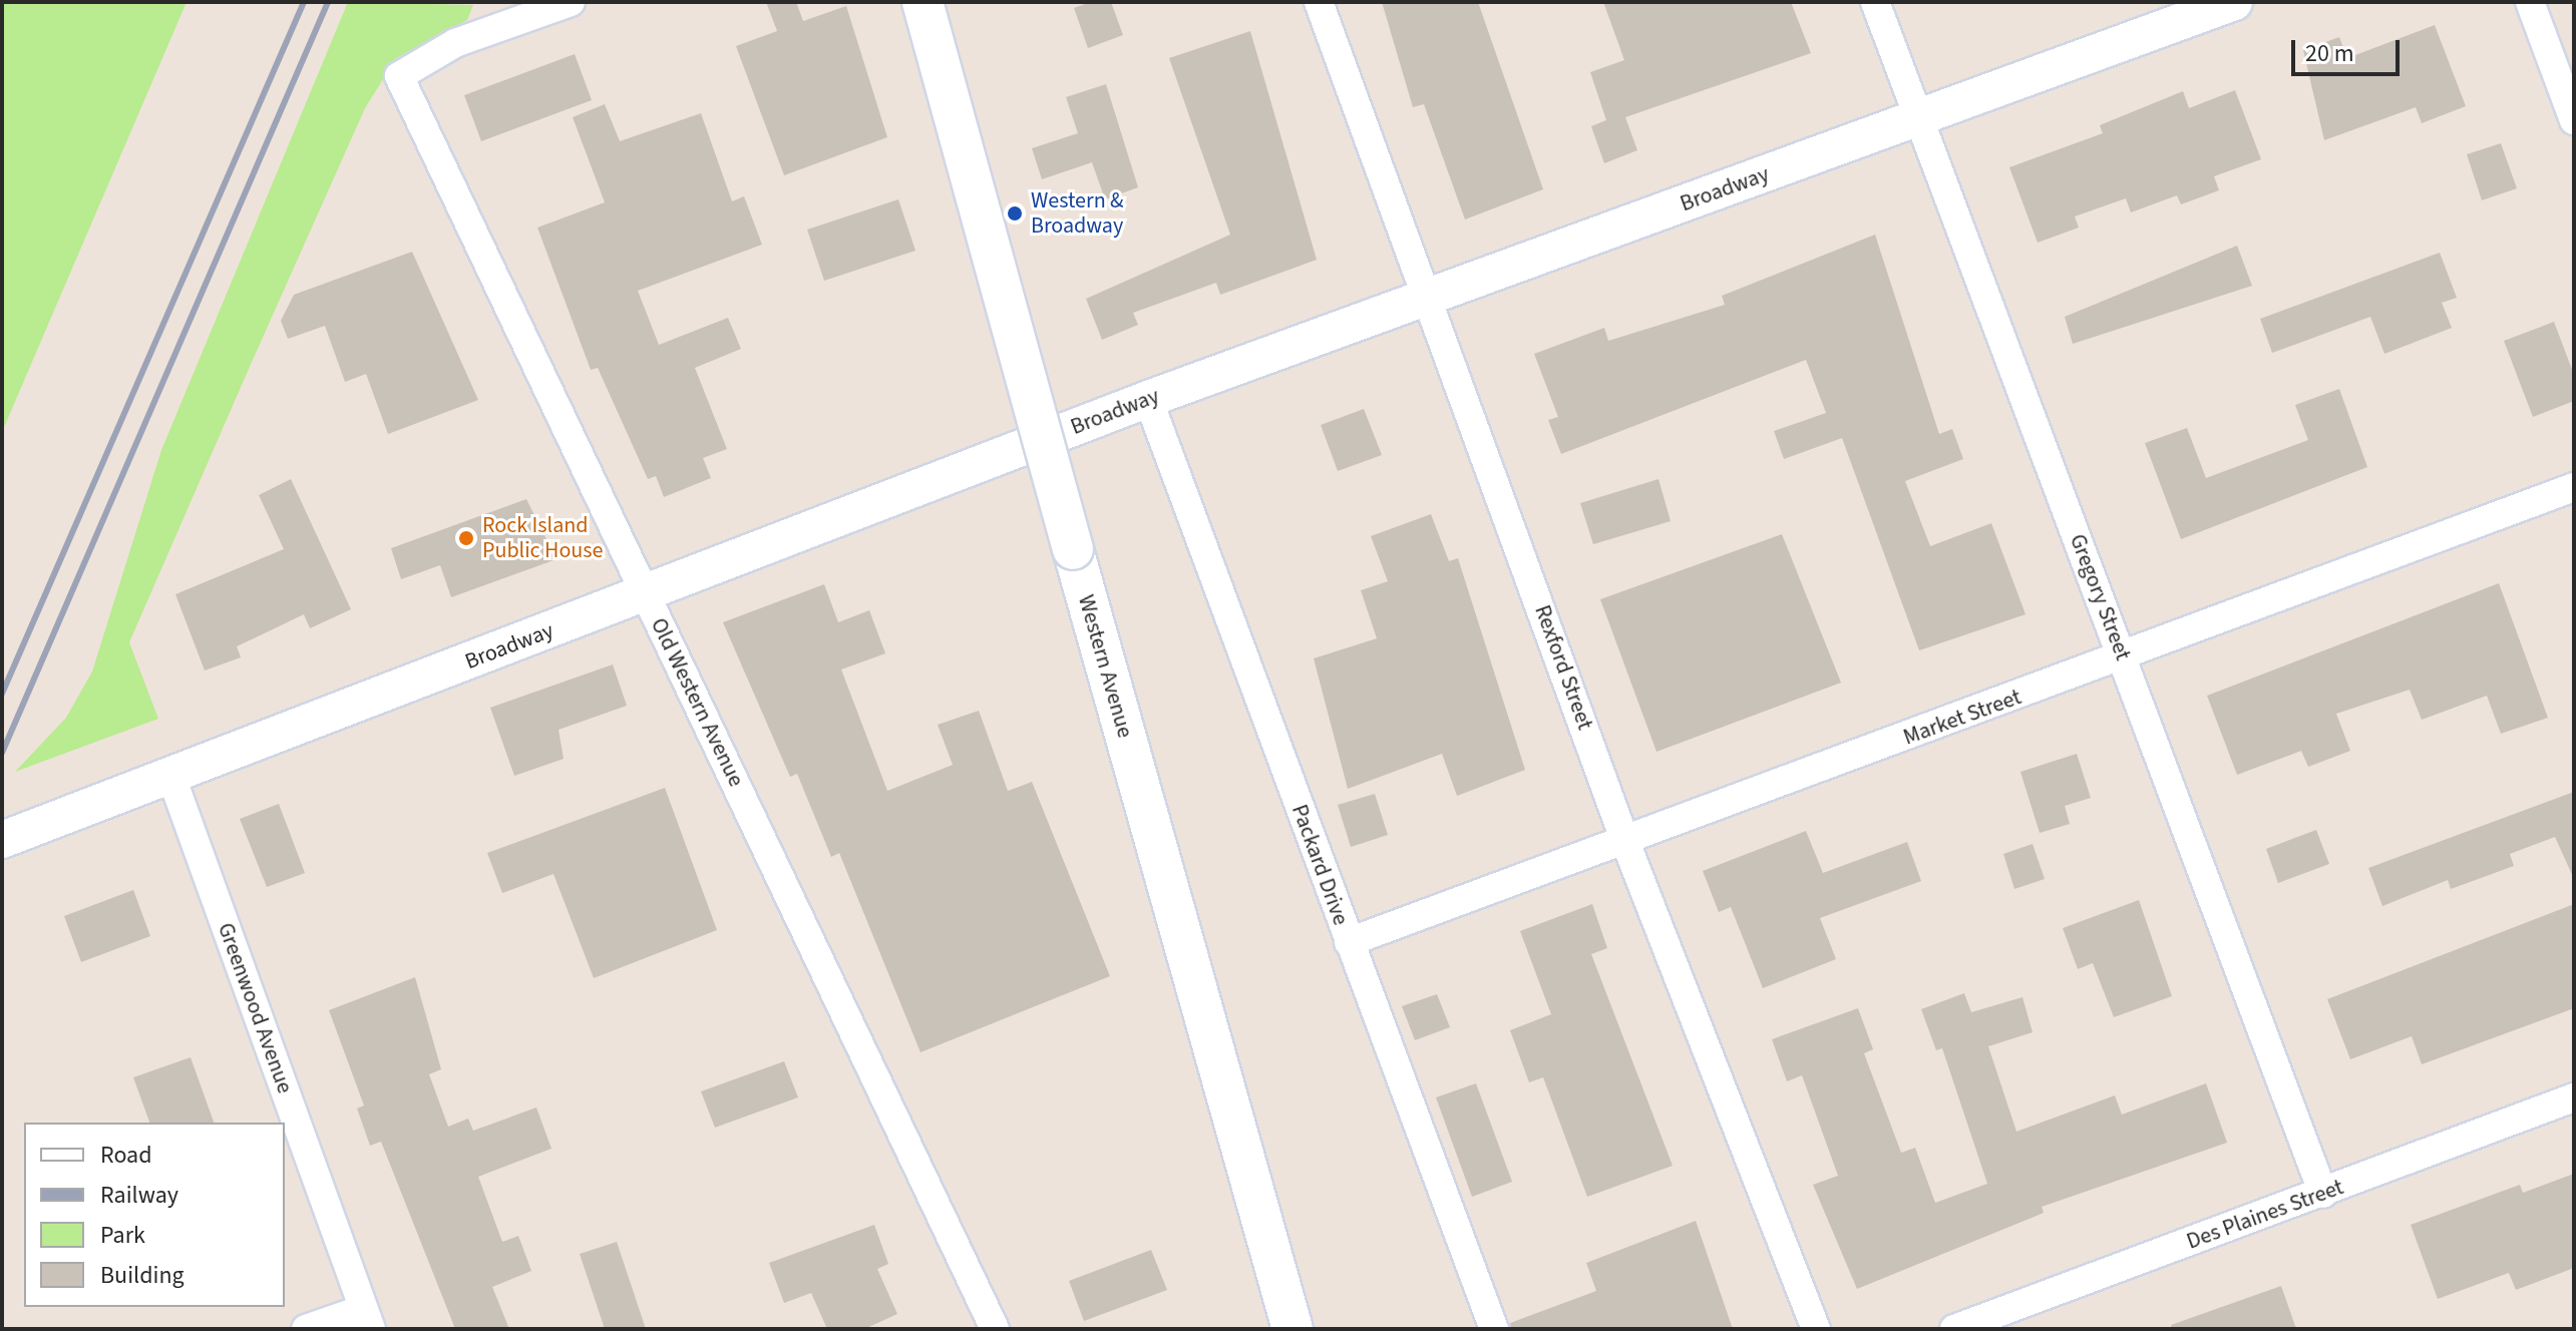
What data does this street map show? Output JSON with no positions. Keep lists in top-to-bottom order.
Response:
{
  "streets": {
    "main road": ["Western Avenue"],
    "street": [
      "Broadway",
      "Gregory Street",
      "Rexford Street",
      "Old Western Avenue",
      "Market Street",
      "Packard Drive",
      "Greenwood Avenue",
      "Des Plaines Street"
    ]
  },
  "crossings": [
    ["Broadway", "Gregory Street"],
    ["Broadway", "Rexford Street"],
    ["Broadway", "Old Western Avenue"],
    ["Broadway", "Packard Drive"],
    ["Broadway", "Greenwood Avenue"],
    ["Gregory Street", "Market Street"],
    ["Gregory Street", "Des Plaines Street"],
    ["Rexford Street", "Market Street"],
    ["Market Street", "Packard Drive"]
  ],
  "places": ["Western & Broadway", "Rock Island Public House"],
  "legend": [
    "Road",
    "Railway",
    "Park",
    "Building"
  ],
  "scale_bar": "20 m"
}
